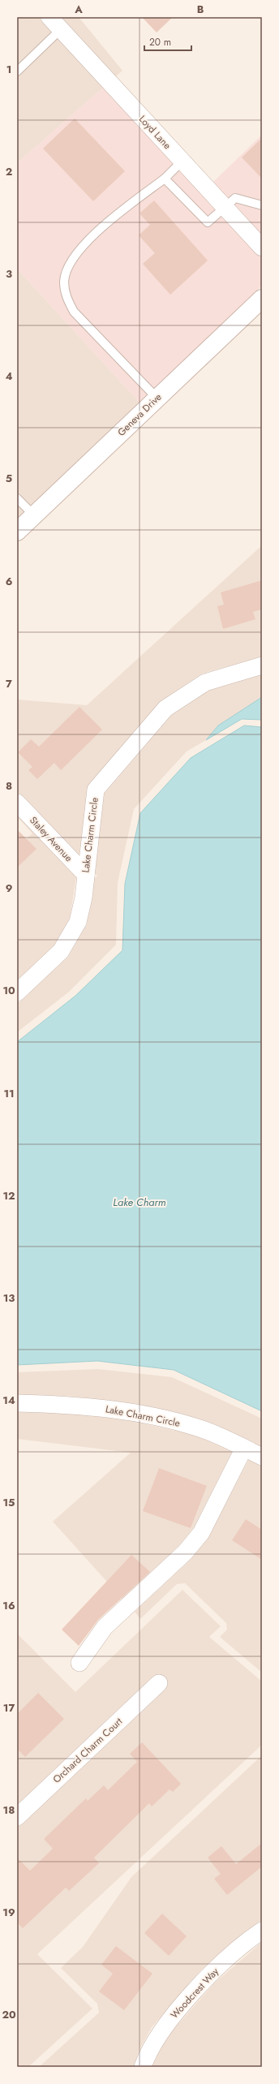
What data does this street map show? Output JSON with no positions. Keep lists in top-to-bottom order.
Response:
{
  "streets": {
    "main road": ["Geneva Drive"],
    "street": [
      "Loyd Lane",
      "Lake Charm Circle",
      "Staley Avenue",
      "Orchard Charm Court",
      "Woodcrest Way"
    ]
  },
  "crossings": [
    ["Lake Charm Circle", "Staley Avenue"]
  ],
  "water": ["Lake Charm"],
  "scale_bar": "20 m",
  "grid": {
    "columns": ["A", "B"],
    "rows": [
      "1",
      "2",
      "3",
      "4",
      "5",
      "6",
      "7",
      "8",
      "9",
      "10",
      "11",
      "12",
      "13",
      "14",
      "15",
      "16",
      "17",
      "18",
      "19",
      "20"
    ]
  }
}
